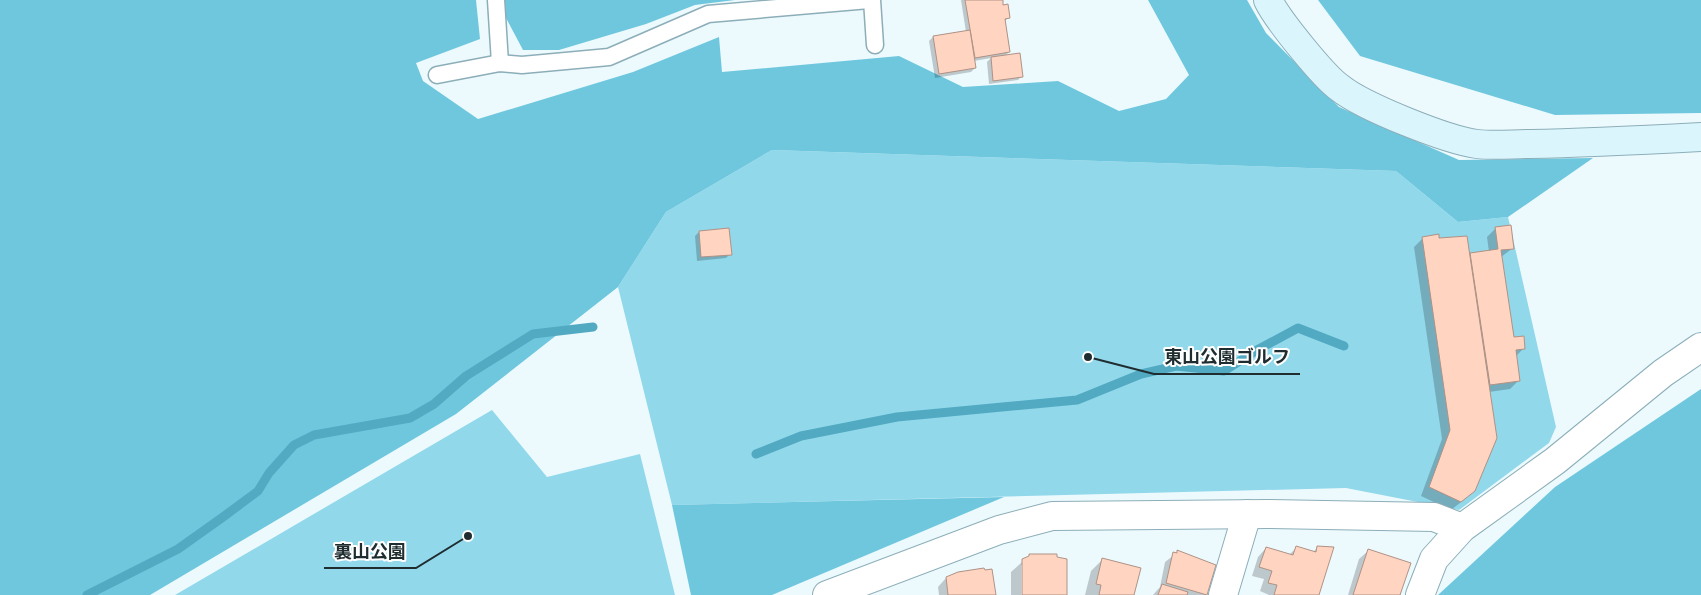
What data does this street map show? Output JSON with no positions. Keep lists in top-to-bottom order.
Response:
{
  "places": ["東山公園ゴルフ", "裏山公園"]
}
